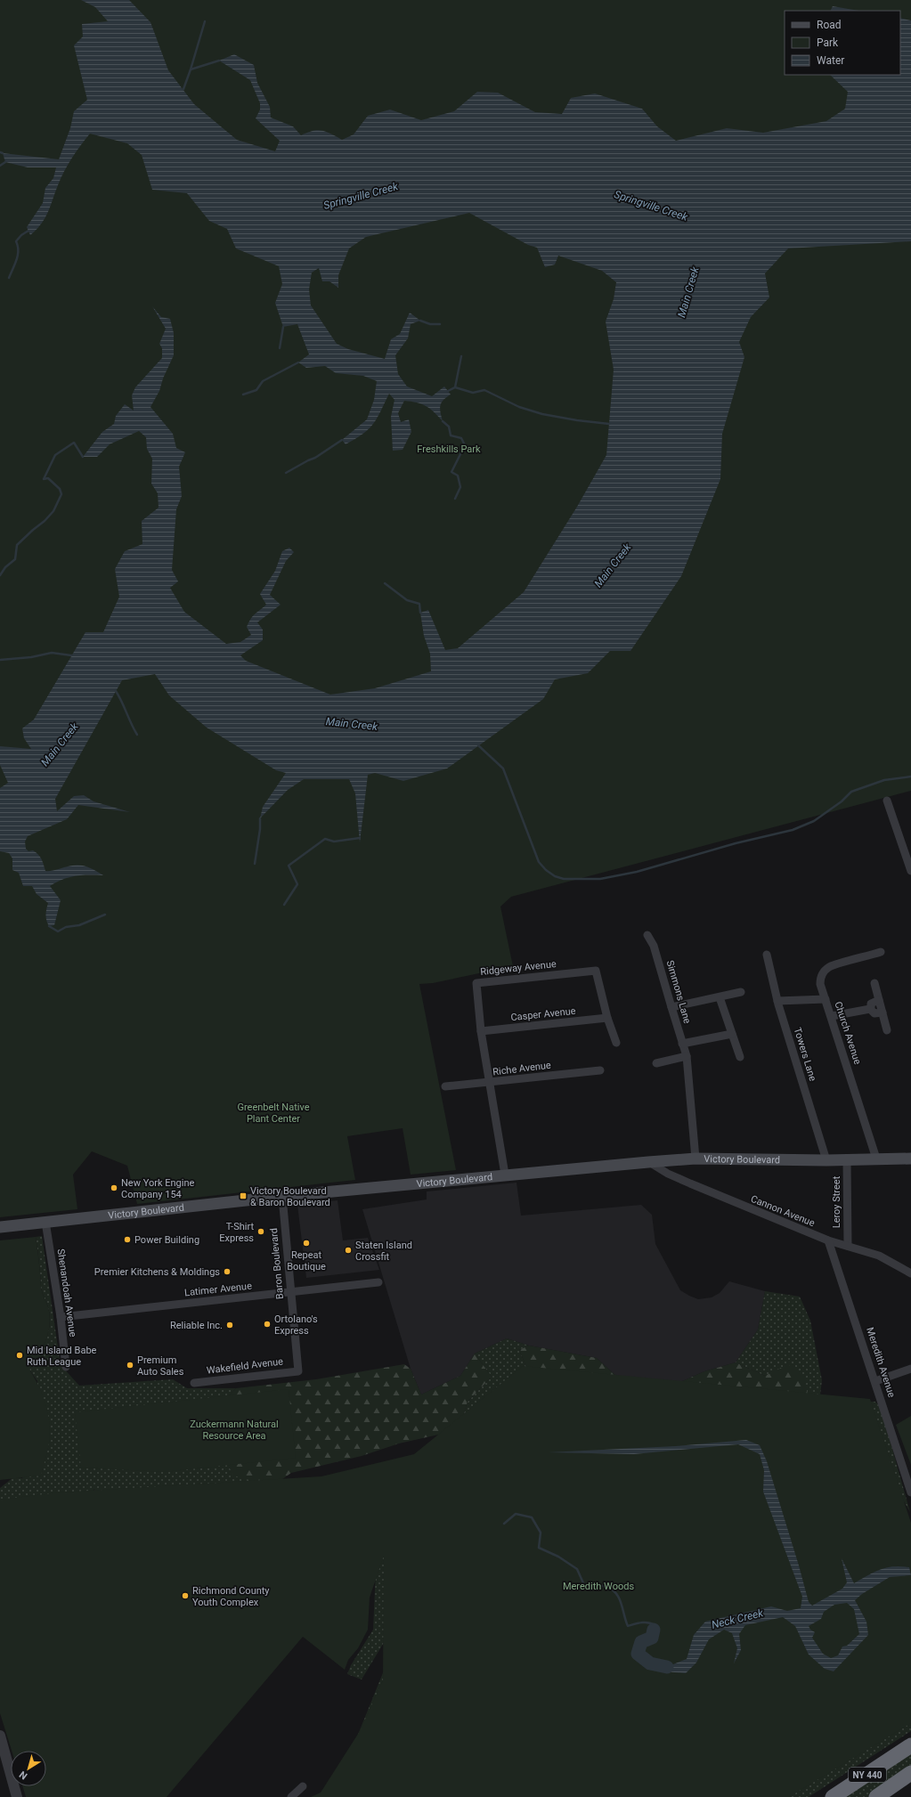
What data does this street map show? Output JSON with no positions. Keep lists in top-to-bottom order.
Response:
{
  "streets": {
    "highway": ["NY 440"],
    "main road": ["Victory Boulevard"],
    "street": [
      "Ridgeway Avenue",
      "Simmons Lane",
      "Casper Avenue",
      "Church Avenue",
      "Towers Lane",
      "Riche Avenue",
      "Leroy Street",
      "Cannon Avenue",
      "Baron Boulevard",
      "Latimer Avenue",
      "Shenandoah Avenue",
      "Meredith Avenue",
      "Wakefield Avenue"
    ]
  },
  "crossings": [
    ["Ridgeway Avenue", "Casper Avenue"],
    ["Ridgeway Avenue", "Riche Avenue"],
    ["Ridgeway Avenue", "Victory Boulevard"],
    ["Simmons Lane", "Victory Boulevard"],
    ["Church Avenue", "Victory Boulevard"],
    ["Towers Lane", "Victory Boulevard"],
    ["Victory Boulevard", "Leroy Street"],
    ["Victory Boulevard", "Cannon Avenue"],
    ["Victory Boulevard", "Baron Boulevard"],
    ["Victory Boulevard", "Shenandoah Avenue"],
    ["Leroy Street", "Cannon Avenue"],
    ["Cannon Avenue", "Meredith Avenue"],
    ["Baron Boulevard", "Latimer Avenue"],
    ["Baron Boulevard", "Wakefield Avenue"],
    ["Latimer Avenue", "Shenandoah Avenue"]
  ],
  "water": ["Springville Creek", "Main Creek", "Neck Creek"],
  "parks": [
    "Freshkills Park",
    "Greenbelt Native Plant Center",
    "Zuckermann Natural Resource Area",
    "Meredith Woods"
  ],
  "places": {
    "other": [
      "New York Engine Company 154",
      "T-Shirt Express",
      "Power Building",
      "Repeat Boutique",
      "Staten Island Crossfit",
      "Premier Kitchens & Moldings",
      "Ortolano's Express",
      "Reliable Inc.",
      "Mid Island Babe Ruth League",
      "Premium Auto Sales",
      "Richmond County Youth Complex"
    ],
    "transit": ["Victory Boulevard & Baron Boulevard"]
  },
  "legend": ["Road", "Park", "Water"],
  "north": "bottom left"
}
